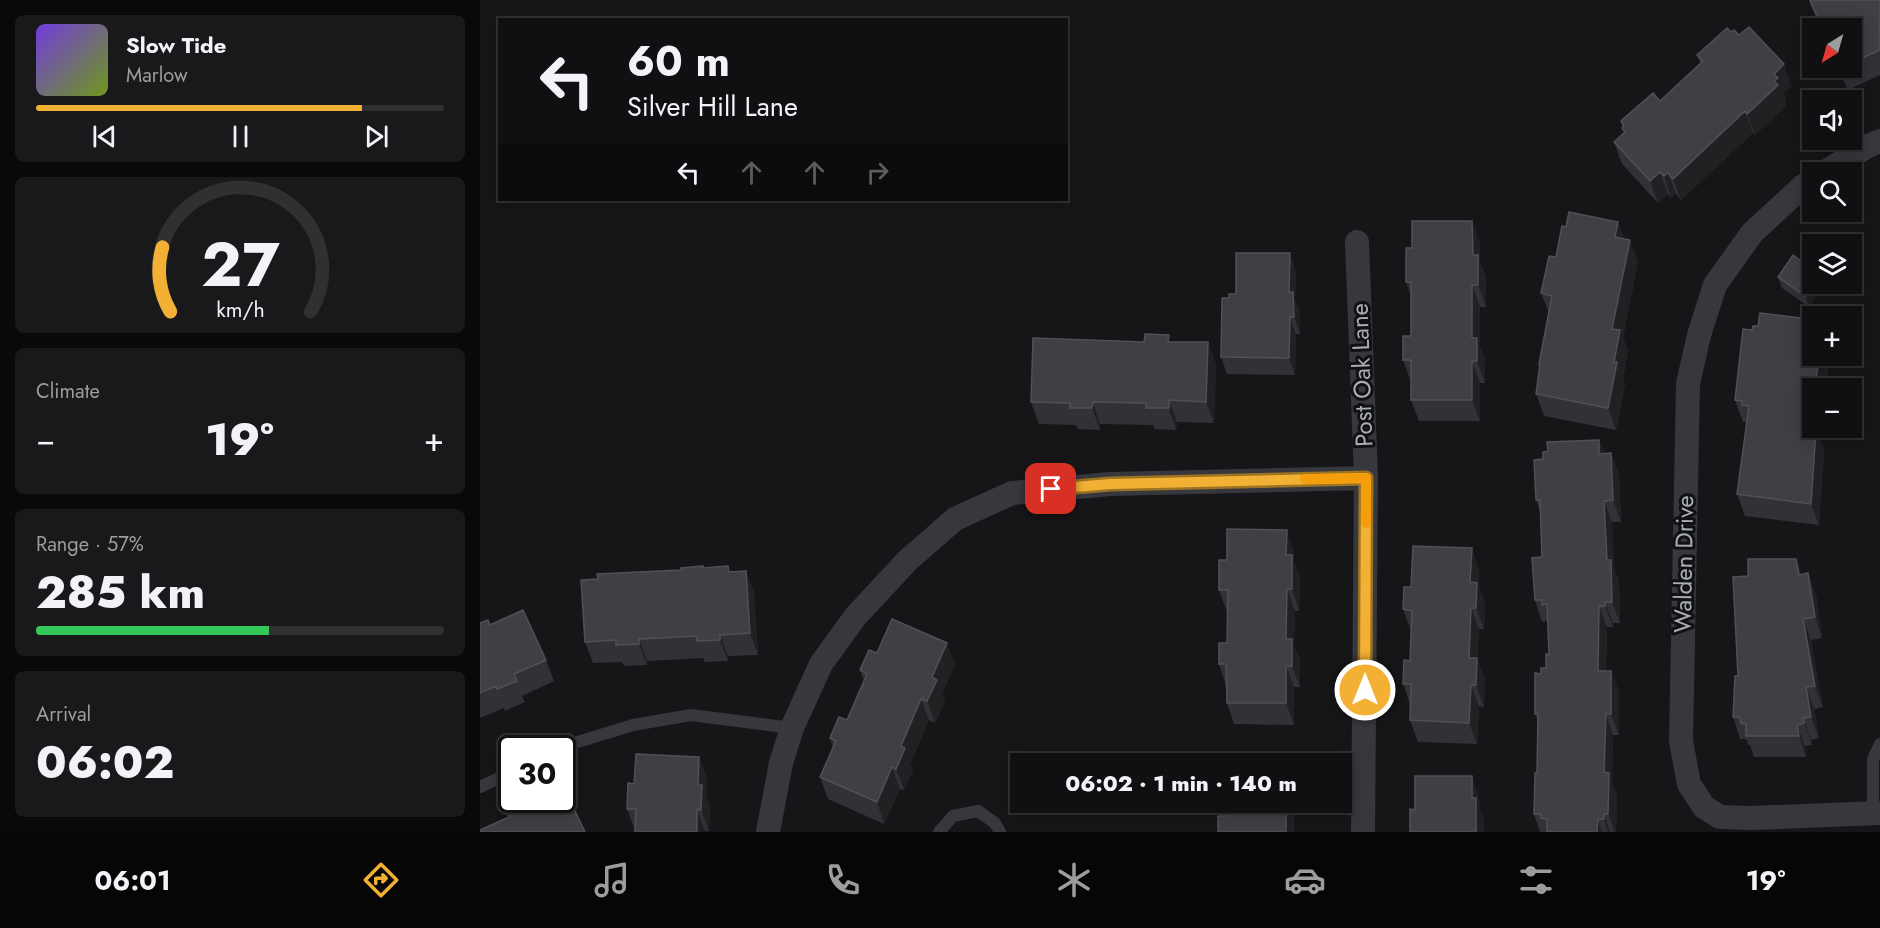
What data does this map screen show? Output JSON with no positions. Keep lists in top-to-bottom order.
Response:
{
  "streets": {
    "street": ["Post Oak Lane", "Walden Drive"]
  },
  "north": "bottom left",
  "page": {
    "map_buttons": ["+", "−"],
    "turn": ["60 m", "Silver Hill Lane"],
    "song": ["Slow Tide", "Marlow"],
    "tile": [
      "Climate",
      ["Range · 57%", "285 km"],
      ["Arrival", "06:02"]
    ],
    "heat": ["−", "19°", "+"],
    "limit": "30",
    "trip": "06:02 · 1 min · 140 m",
    "tabs": ["06:01", "19°"],
    "gauge": ["27", "km/h"]
  }
}
